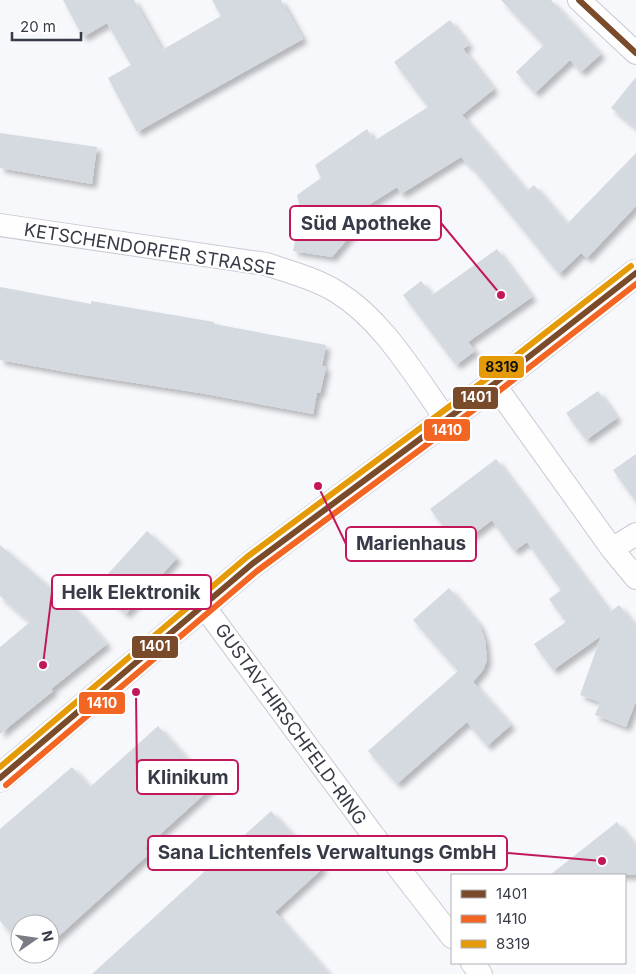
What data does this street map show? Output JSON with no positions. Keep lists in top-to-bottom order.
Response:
{
  "streets": {
    "street": ["KETSCHENDORFER STRASSE", "GUSTAV-HIRSCHFELD-RING"]
  },
  "places": [
    "Süd Apotheke",
    "Marienhaus",
    "Helk Elektronik",
    "Klinikum",
    "Sana Lichtenfels Verwaltungs GmbH"
  ],
  "lines": ["transit line 1401", "transit line 8319", "transit line 1410"],
  "legend": ["1401", "1410", "8319"],
  "scale_bar": "20 m",
  "north": "right"
}
